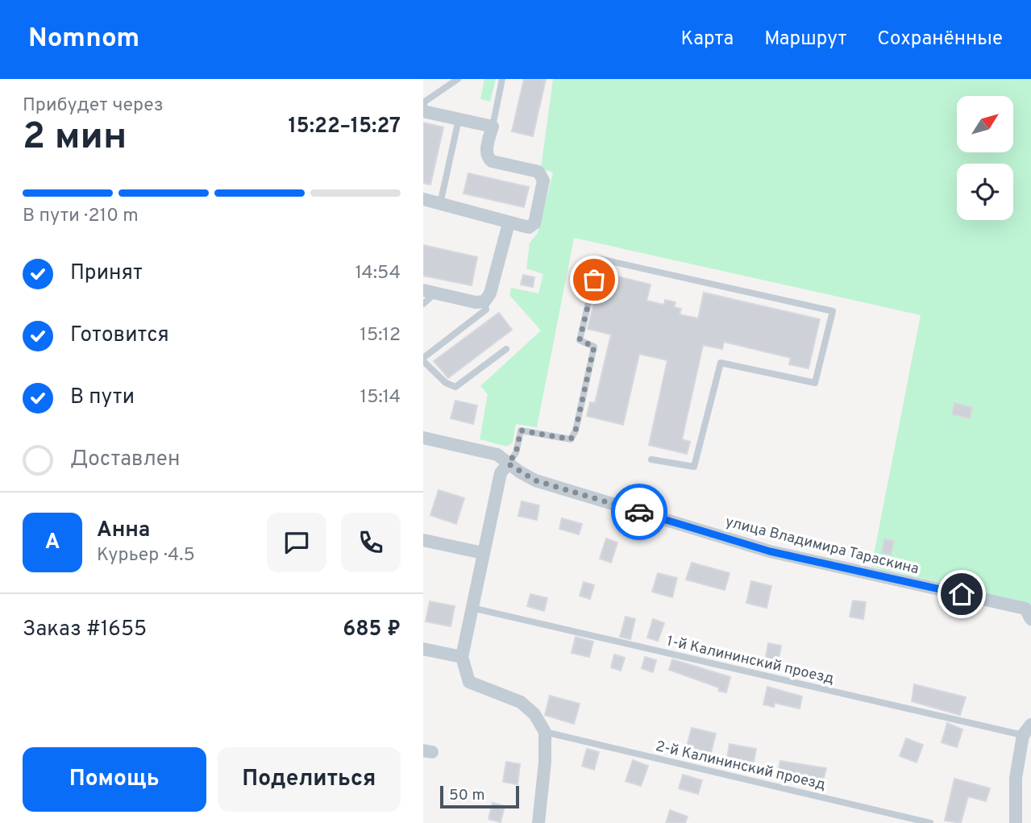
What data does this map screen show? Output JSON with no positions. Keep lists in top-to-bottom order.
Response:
{
  "streets": {
    "street": ["улица Владимира Тараскина"],
    "lane": ["1-й Калининский проезд", "2-й Калининский проезд"]
  },
  "scale_bar": "50 m",
  "north": "top right",
  "page": {
    "header": "Nomnom",
    "nav": ["Карта", "Маршрут", "Сохранённые"],
    "heading": ["2 мин", "Прибудет через", "15:22–15:27"],
    "panel": [
      "Анна",
      "Курьер · 4.5",
      "Заказ #1655",
      "685 ₽"
    ],
    "bar": "В пути · 210 m",
    "list": [
      ["Принят", "14:54"],
      ["Готовится", "15:12"],
      ["В пути", "15:14"],
      "Доставлен"
    ],
    "round": "А",
    "buttons": ["Помощь", "Поделиться"],
    "scale": "50 m"
  }
}
